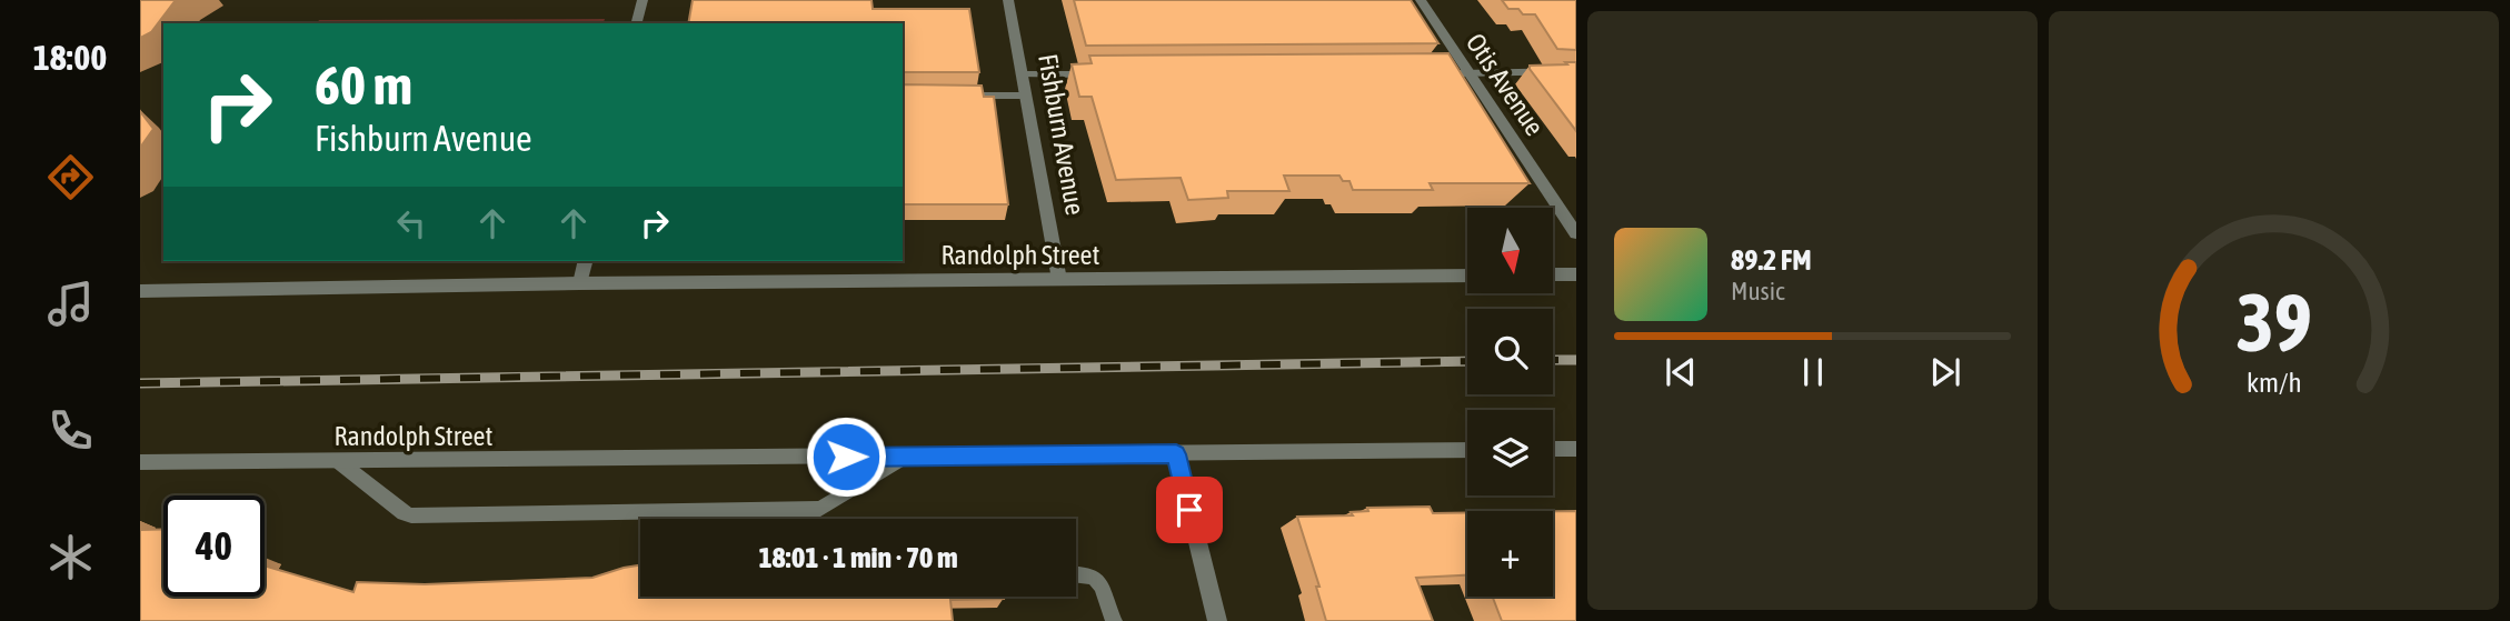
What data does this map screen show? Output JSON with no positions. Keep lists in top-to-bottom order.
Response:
{
  "streets": {
    "street": ["Otis Avenue", "Fishburn Avenue", "Randolph Street"]
  },
  "crossings": [
    ["Fishburn Avenue", "Randolph Street"]
  ],
  "north": "bottom",
  "page": {
    "tabs": "18:00",
    "turn": ["60 m", "Fishburn Avenue"],
    "map_buttons": "+",
    "song": ["89.2 FM", "Music"],
    "limit": "40",
    "trip": "18:01 · 1 min · 70 m",
    "gauge": ["39", "km/h"]
  }
}
